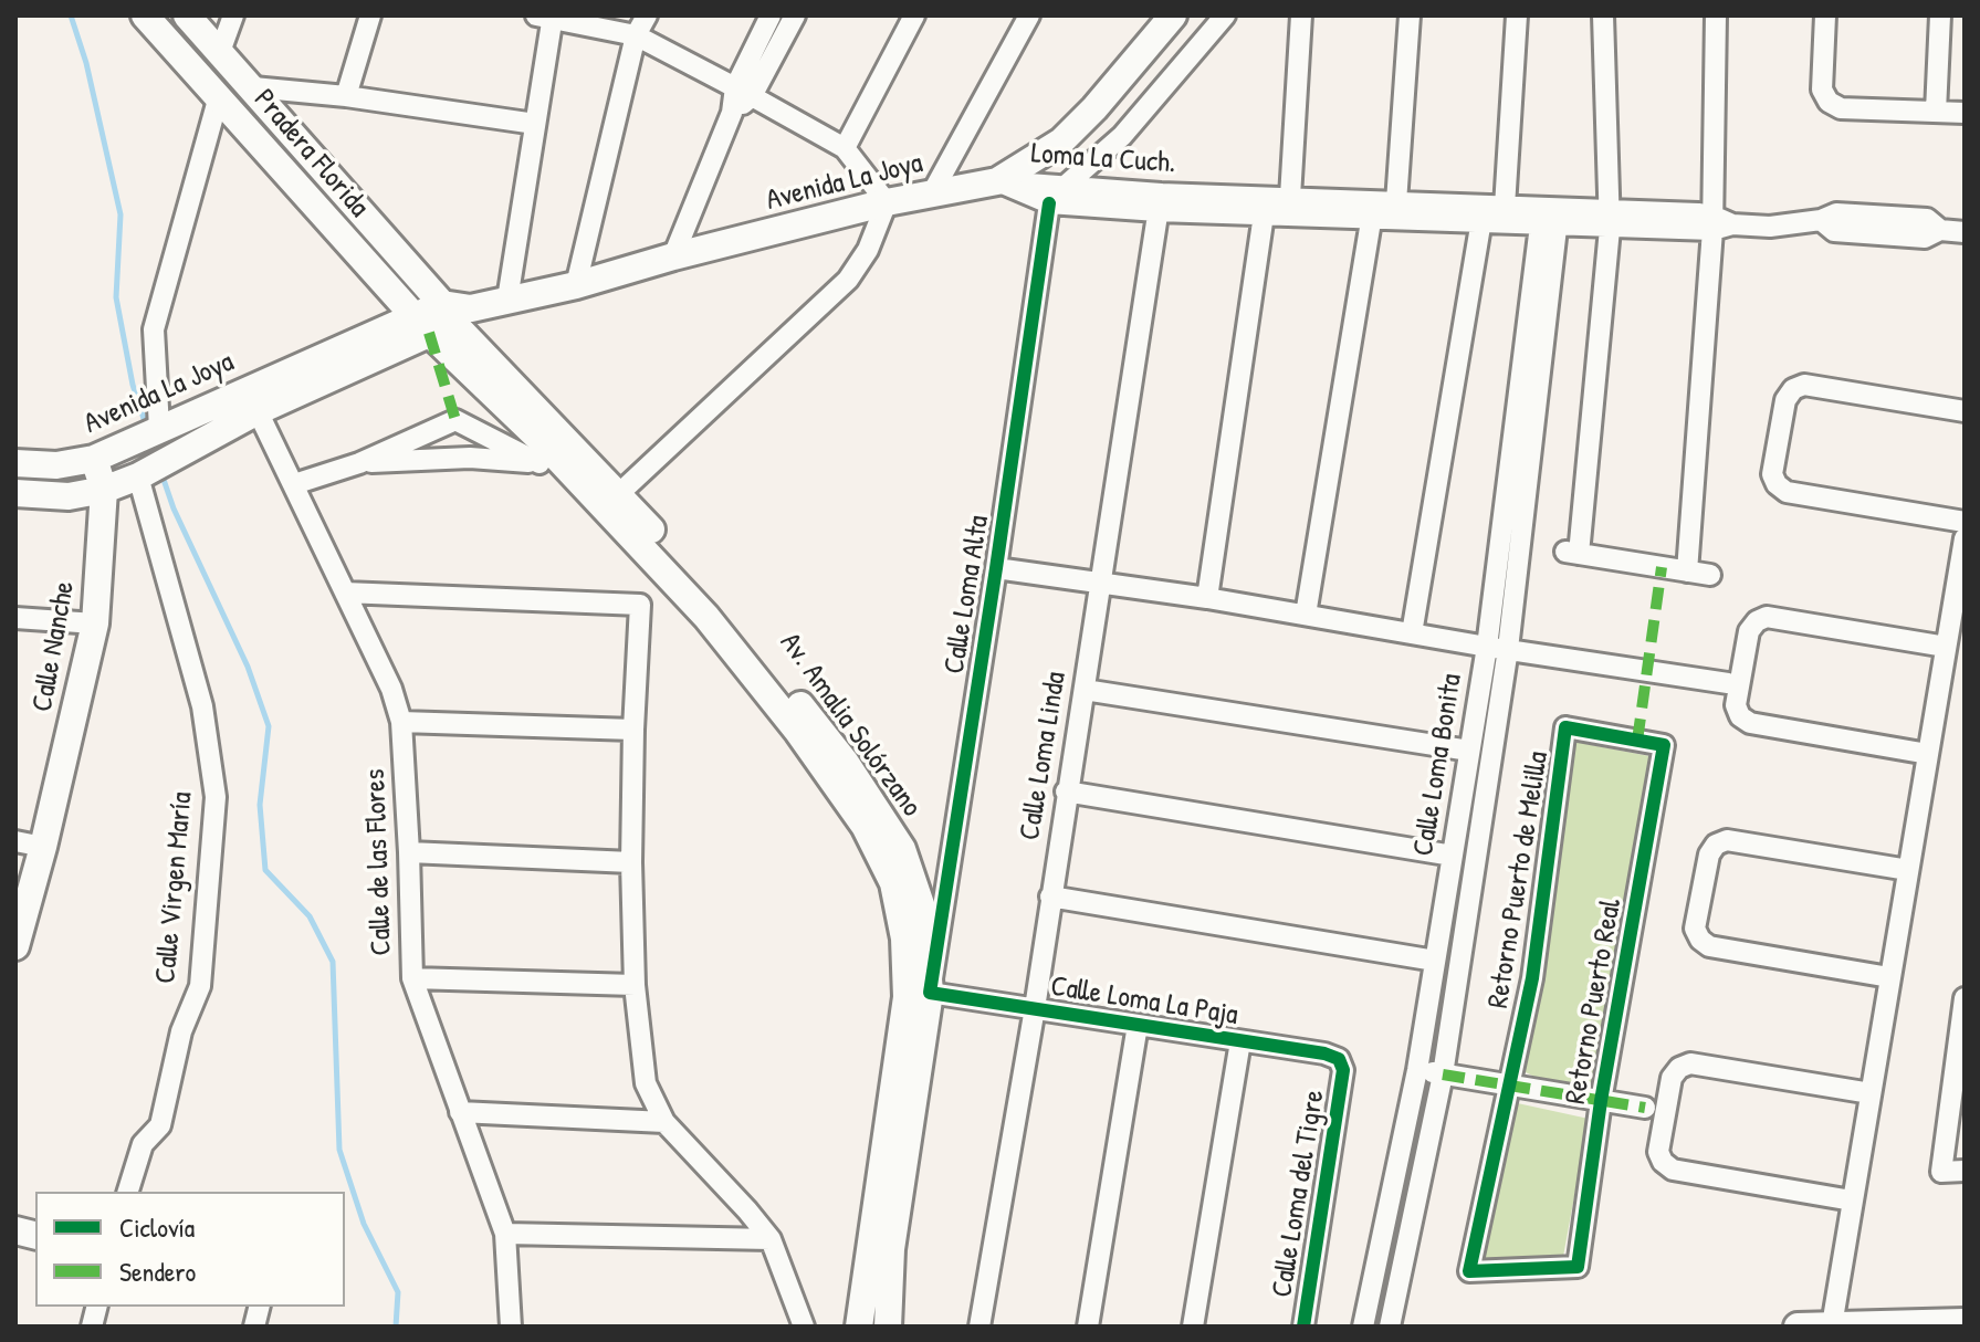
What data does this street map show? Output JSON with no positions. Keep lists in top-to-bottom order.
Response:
{
  "streets": {
    "main road": [
      "Pradera Florida",
      "Avenida La Joya",
      "Calle Nanche",
      "Av. Amalia Solórzano"
    ],
    "street": [
      "Loma La Cuch.",
      "Calle Loma Alta",
      "Calle Loma Linda",
      "Calle Loma Bonita",
      "Calle de las Flores",
      "Retorno Puerto de Melilla",
      "Calle Virgen María",
      "Calle Loma La Paja",
      "Retorno Puerto Real",
      "Calle Loma del Tigre"
    ]
  },
  "crossings": [
    ["Pradera Florida", "Avenida La Joya"],
    ["Pradera Florida", "Av. Amalia Solórzano"],
    ["Loma La Cuch.", "Avenida La Joya"],
    ["Loma La Cuch.", "Calle Loma Alta"],
    ["Loma La Cuch.", "Calle Loma Linda"],
    ["Loma La Cuch.", "Calle Loma Bonita"],
    ["Avenida La Joya", "Calle Nanche"],
    ["Avenida La Joya", "Av. Amalia Solórzano"],
    ["Avenida La Joya", "Calle de las Flores"],
    ["Avenida La Joya", "Calle Virgen María"],
    ["Calle Loma Alta", "Av. Amalia Solórzano"],
    ["Calle Loma Alta", "Calle Loma La Paja"],
    ["Av. Amalia Solórzano", "Calle Loma La Paja"],
    ["Calle Loma Linda", "Calle Loma La Paja"],
    ["Retorno Puerto de Melilla", "Retorno Puerto Real"],
    ["Calle Loma La Paja", "Calle Loma del Tigre"]
  ],
  "legend": ["Ciclovía", "Sendero"]
}
